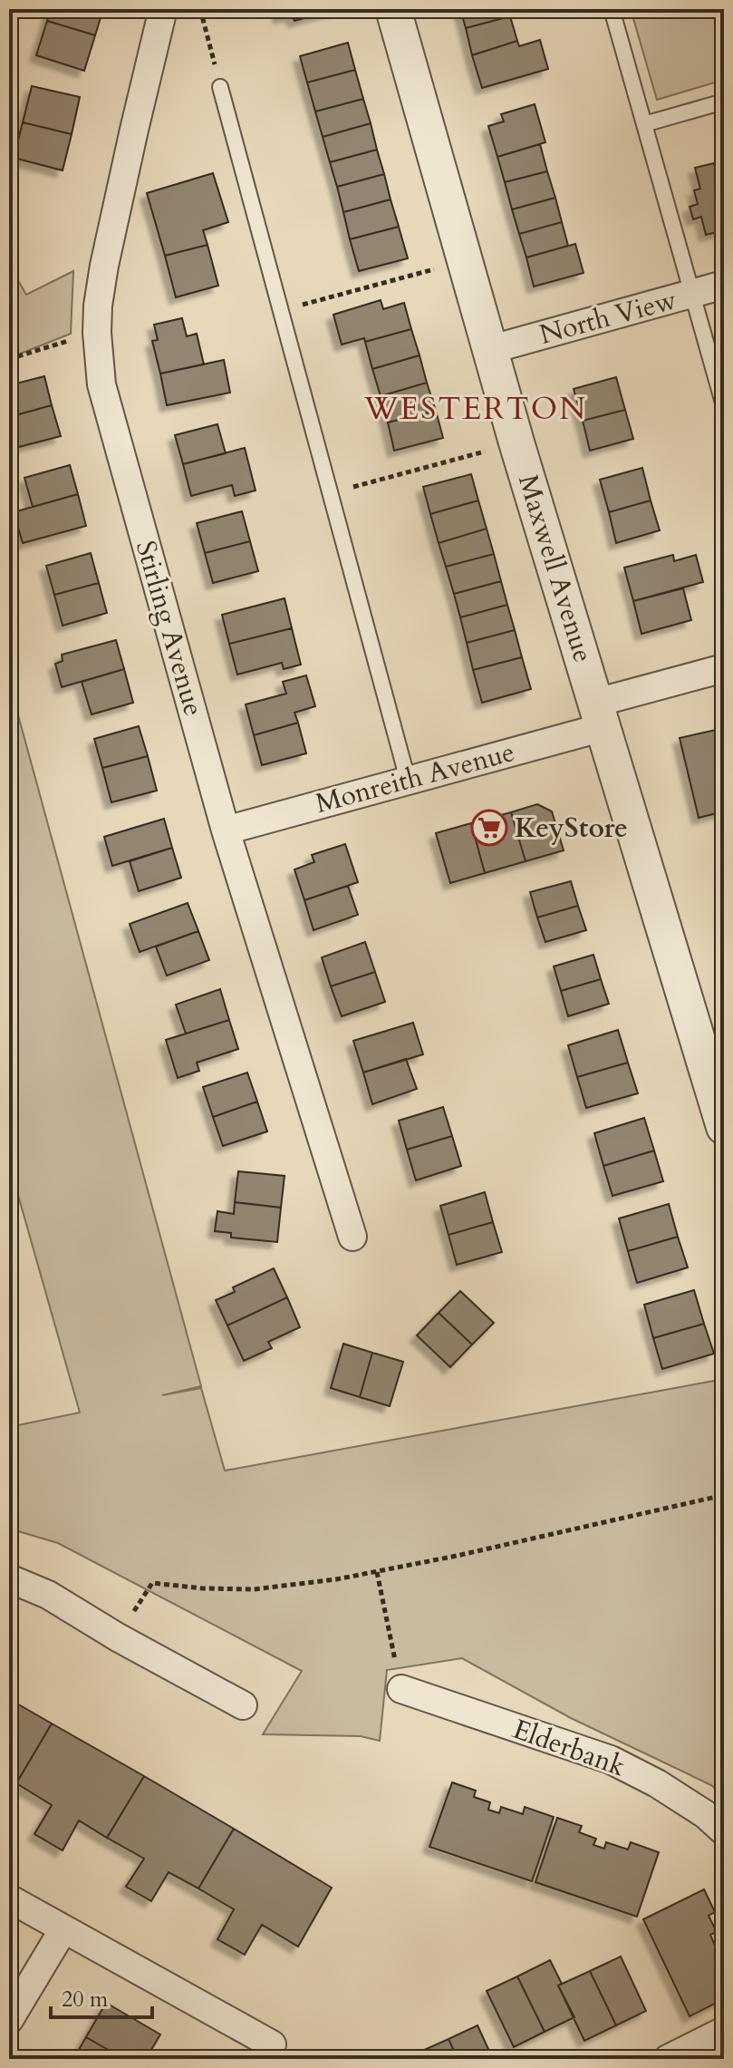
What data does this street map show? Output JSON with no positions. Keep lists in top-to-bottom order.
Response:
{
  "streets": {
    "street": [
      "North View",
      "Maxwell Avenue",
      "Stirling Avenue",
      "Monreith Avenue",
      "Elderbank"
    ]
  },
  "crossings": [
    ["North View", "Maxwell Avenue"],
    ["Maxwell Avenue", "Monreith Avenue"],
    ["Stirling Avenue", "Monreith Avenue"]
  ],
  "districts": ["WESTERTON"],
  "places": {
    "supermarket": ["KeyStore"]
  },
  "scale_bar": "20 m"
}
